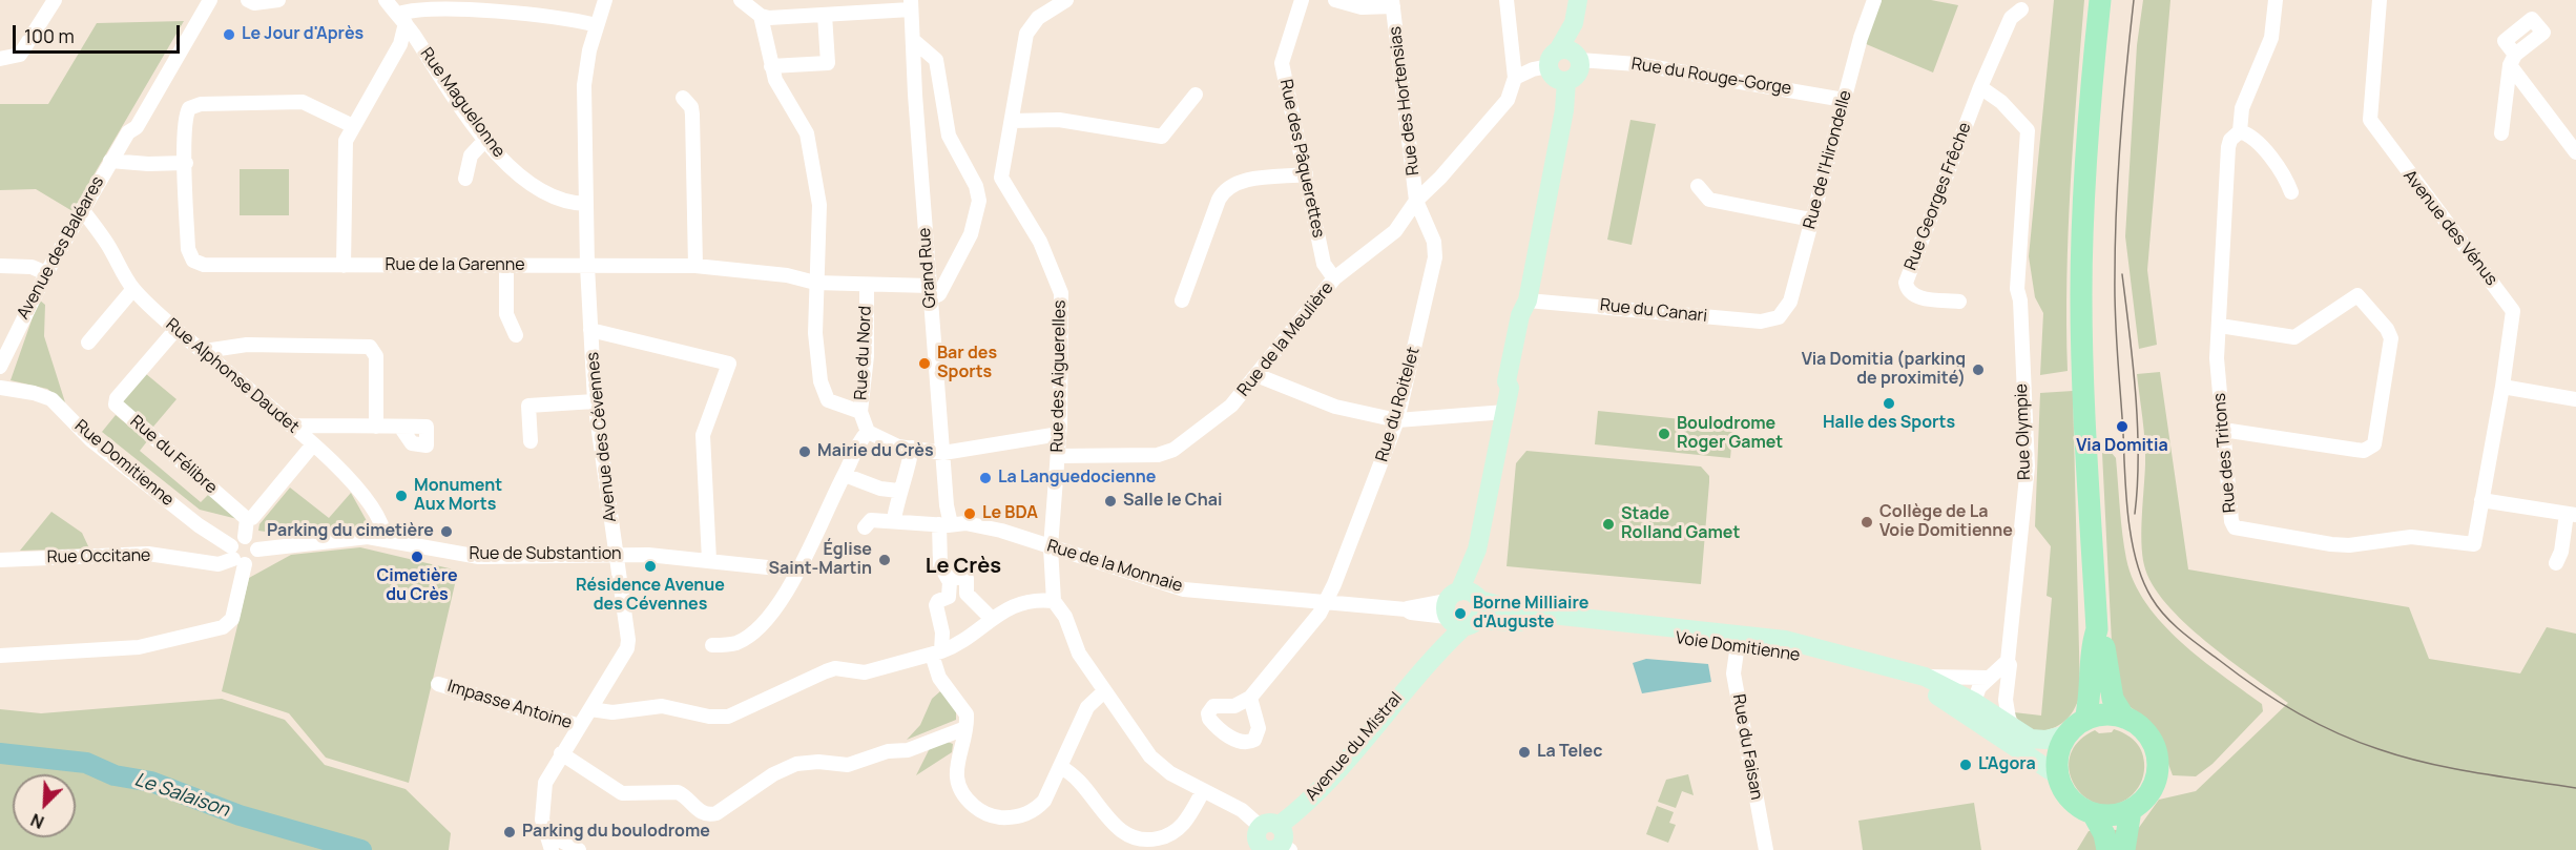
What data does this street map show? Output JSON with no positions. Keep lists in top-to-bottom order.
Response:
{
  "streets": {
    "street": [
      "Rue du Rouge-Gorge",
      "Rue des Hortensias",
      "Rue Maguelonne",
      "Rue des Pâquerettes",
      "Rue de l'Hirondelle",
      "Rue Georges Frêche",
      "Avenue des Vénus",
      "Avenue des Baléares",
      "Rue de la Garenne",
      "Grand Rue",
      "Rue du Canari",
      "Rue de la Meulière",
      "Rue du Nord",
      "Rue Alphonse Daudet",
      "Rue des Aiguerelles",
      "Rue du Roitelet",
      "Rue Olympie",
      "Avenue des Cévennes",
      "Rue des Tritons",
      "Rue du Félibre",
      "Rue Domitienne",
      "Rue de Substantion",
      "Rue Occitane",
      "Rue de la Monnaie",
      "Voie Domitienne",
      "Impasse Antoine",
      "Avenue du Mistral",
      "Rue du Faisan"
    ]
  },
  "crossings": [
    ["Rue du Rouge-Gorge", "Rue de l'Hirondelle"],
    ["Rue des Hortensias", "Rue de la Meulière"],
    ["Rue des Hortensias", "Rue du Roitelet"],
    ["Rue Maguelonne", "Avenue des Cévennes"],
    ["Rue des Pâquerettes", "Rue de la Meulière"],
    ["Rue de l'Hirondelle", "Rue du Canari"],
    ["Rue Georges Frêche", "Rue Olympie"],
    ["Avenue des Vénus", "Rue des Tritons"],
    ["Avenue des Baléares", "Rue Alphonse Daudet"],
    ["Rue de la Garenne", "Grand Rue"],
    ["Rue de la Garenne", "Rue du Nord"],
    ["Rue de la Garenne", "Avenue des Cévennes"],
    ["Grand Rue", "Rue de la Monnaie"],
    ["Rue de la Meulière", "Rue des Aiguerelles"],
    ["Rue de la Meulière", "Rue du Roitelet"],
    ["Rue Alphonse Daudet", "Rue du Félibre"],
    ["Rue Alphonse Daudet", "Rue de Substantion"],
    ["Rue des Aiguerelles", "Rue de la Monnaie"],
    ["Rue du Roitelet", "Rue de la Monnaie"],
    ["Rue Olympie", "Voie Domitienne"],
    ["Avenue des Cévennes", "Rue de Substantion"],
    ["Avenue des Cévennes", "Impasse Antoine"],
    ["Rue Domitienne", "Rue de Substantion"],
    ["Rue Domitienne", "Rue Occitane"],
    ["Rue de Substantion", "Rue Occitane"],
    ["Rue de la Monnaie", "Voie Domitienne"],
    ["Rue de la Monnaie", "Avenue du Mistral"],
    ["Voie Domitienne", "Avenue du Mistral"],
    ["Voie Domitienne", "Rue du Faisan"]
  ],
  "districts": ["Le Crès"],
  "water": ["Le Salaison"],
  "places": [
    "Le Jour d'Après",
    "Bar des Sports",
    "Via Domitia (parking de proximité)",
    "Halle des Sports",
    "Via Domitia",
    "Boulodrome Roger Gamet",
    "Mairie du Crès",
    "La Languedocienne",
    "Monument Aux Morts",
    "Salle le Chai",
    "Le BDA",
    "Collège de La Voie Domitienne",
    "Stade Rolland Gamet",
    "Parking du cimetière",
    "Cimetière du Crès",
    "Église Saint-Martin",
    "Résidence Avenue des Cévennes",
    "Borne Milliaire d'Auguste",
    "La Telec",
    "L'Agora",
    "Parking du boulodrome"
  ],
  "scale_bar": "100 m",
  "north": "bottom left"
}
